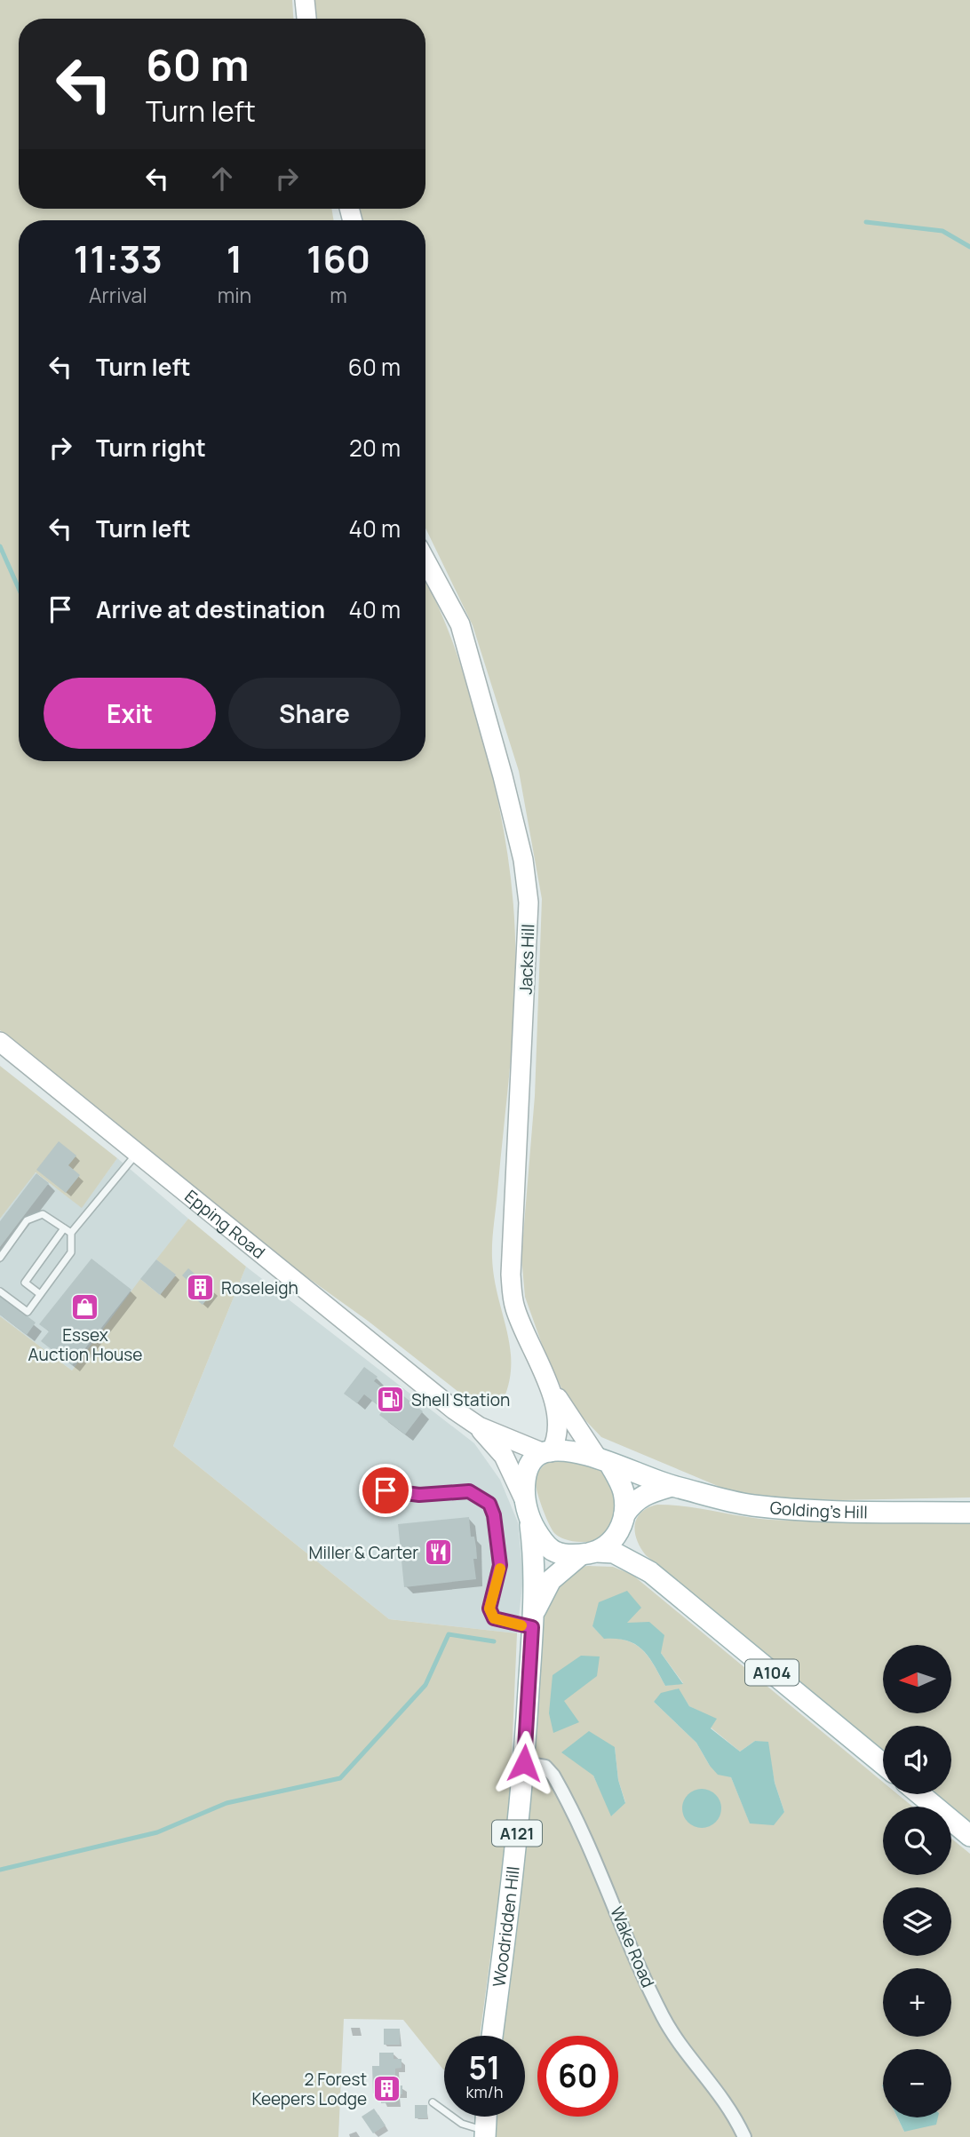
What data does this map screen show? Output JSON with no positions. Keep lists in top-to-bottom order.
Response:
{
  "streets": {
    "main road": [
      "Jacks Hill",
      "Epping Road",
      "Golding's Hill",
      "A104",
      "A121",
      "Woodridden Hill"
    ],
    "street": ["Wake Road"]
  },
  "crossings": [
    ["Epping Road", "Golding's Hill"],
    ["Epping Road", "A104"],
    ["Epping Road", "Woodridden Hill"],
    ["Golding's Hill", "A104"],
    ["Golding's Hill", "Woodridden Hill"],
    ["A104", "Woodridden Hill"],
    ["Woodridden Hill", "Wake Road"]
  ],
  "places": {
    "building": ["Roseleigh", "2 Forest Keepers Lodge"],
    "shop": ["Essex Auction House"],
    "fuel station": ["Shell Station"],
    "restaurant": ["Miller & Carter"]
  },
  "north": "left",
  "page": {
    "turn": ["60 m", "Turn left"],
    "eta": [
      "11:33",
      "Arrival",
      "1",
      "min",
      "160",
      "m"
    ],
    "list": [
      {
        "name": "Turn left",
        "value": "60 m"
      },
      {
        "name": "Turn right",
        "value": "20 m"
      },
      {
        "name": "Turn left",
        "value": "40 m"
      },
      {
        "name": "Arrive at destination",
        "value": "40 m"
      }
    ],
    "buttons": ["Exit", "Share"],
    "map_buttons": ["+", "−"],
    "speed": "51 km/h",
    "limit": "60"
  }
}
